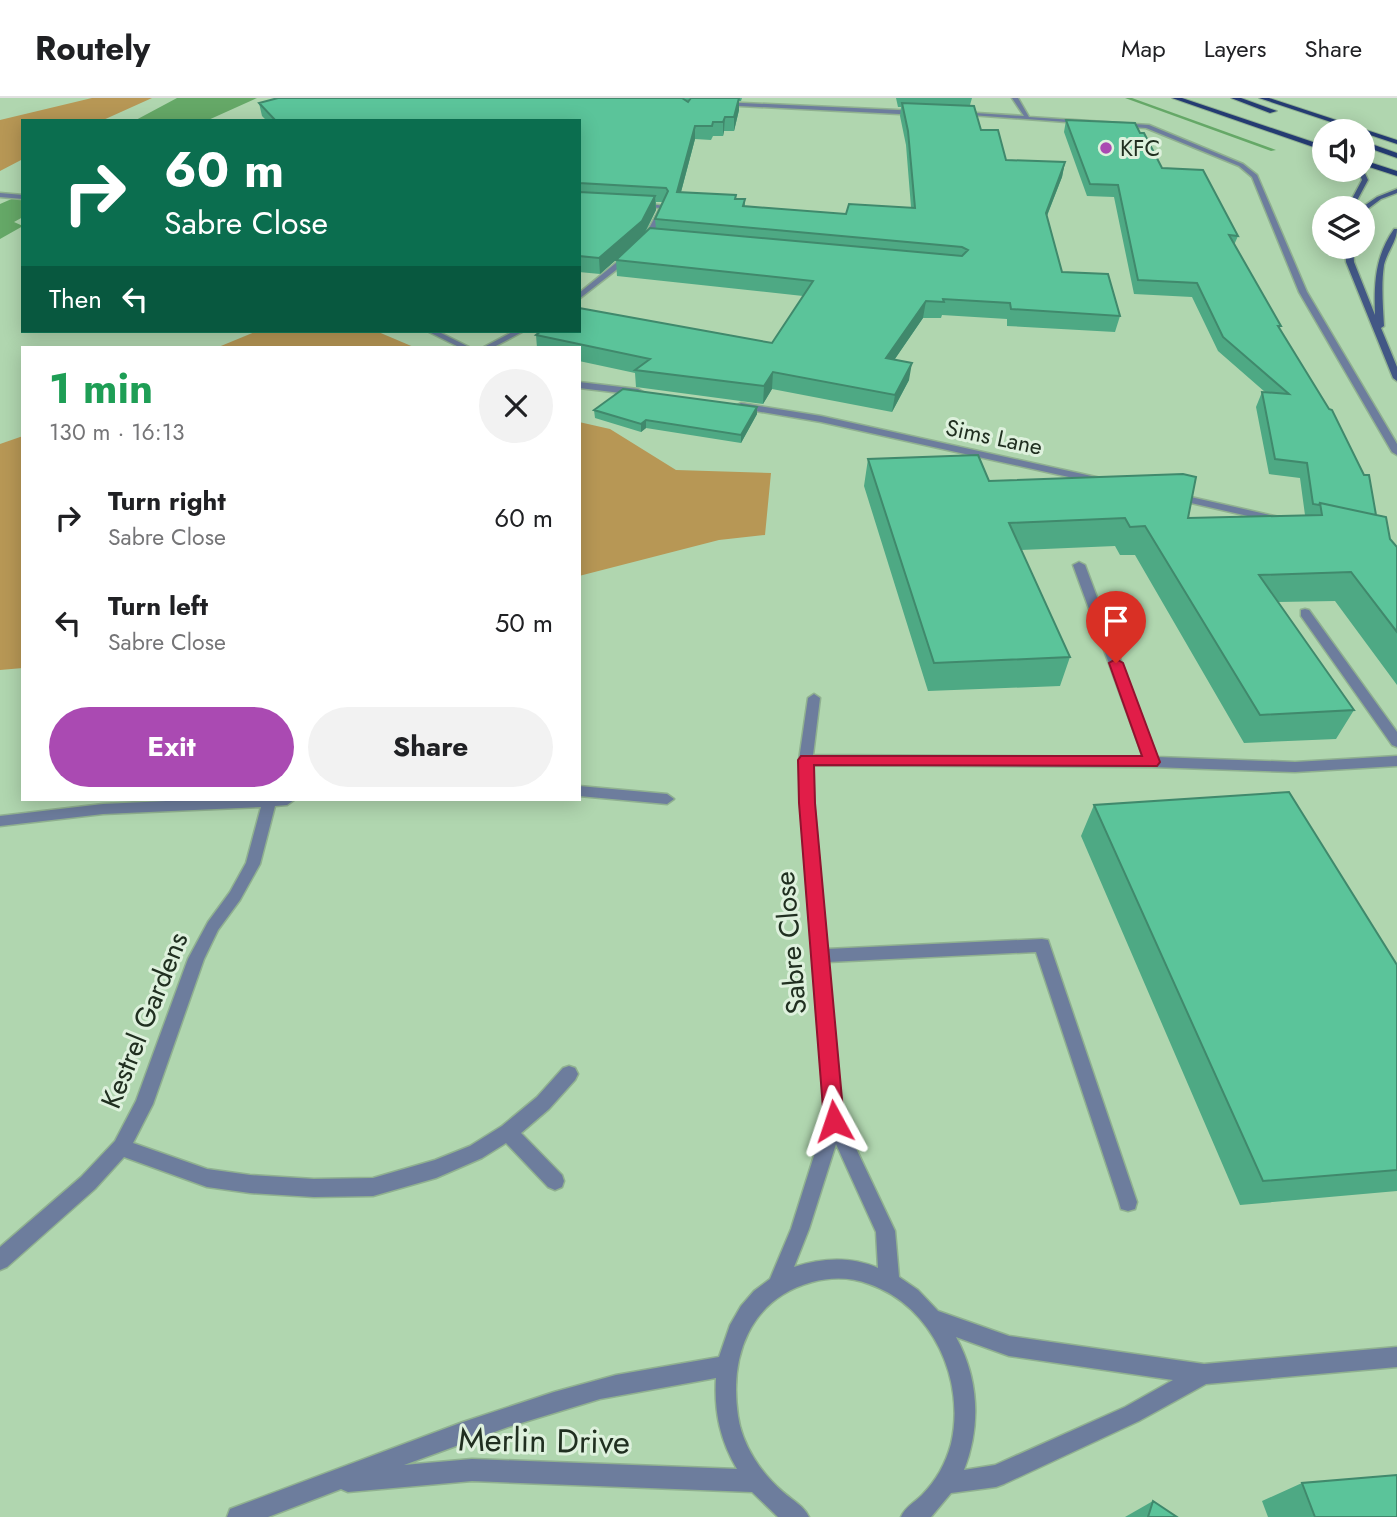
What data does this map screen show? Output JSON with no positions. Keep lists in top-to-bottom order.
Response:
{
  "streets": {
    "street": [
      "Sims Lane",
      "Sabre Close",
      "Kestrel Gardens",
      "Merlin Drive"
    ]
  },
  "places": ["KFC"],
  "page": {
    "header": "Routely",
    "nav": ["Map", "Layers", "Share"],
    "turn": ["60 m", "Sabre Close"],
    "then": "Then",
    "heading": ["1 min", "130 m · 16:13"],
    "list": [
      {
        "name": "Turn right",
        "note": "Sabre Close",
        "value": "60 m"
      },
      {
        "name": "Turn left",
        "note": "Sabre Close",
        "value": "50 m"
      }
    ],
    "buttons": ["Exit", "Share"]
  }
}
